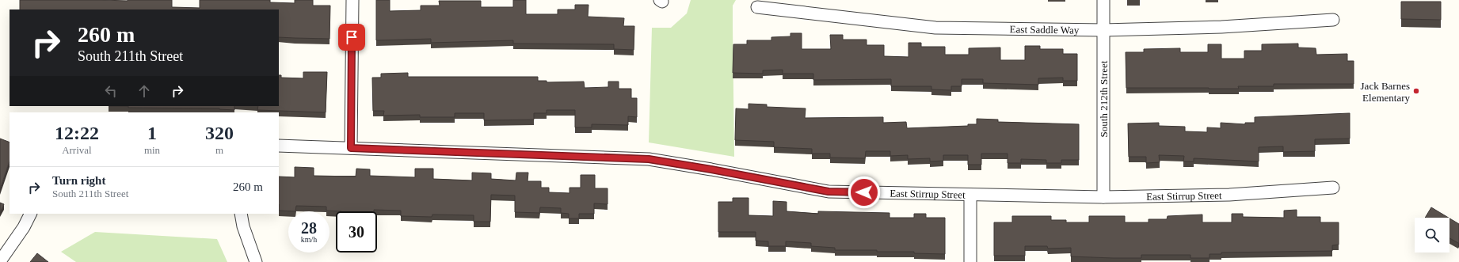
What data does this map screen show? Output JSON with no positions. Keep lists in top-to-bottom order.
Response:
{
  "streets": {
    "street": ["East Saddle Way", "South 212th Street", "East Stirrup Street"]
  },
  "crossings": [
    ["East Saddle Way", "South 212th Street"],
    ["South 212th Street", "East Stirrup Street"]
  ],
  "places": ["Jack Barnes Elementary"],
  "page": {
    "turn": ["260 m", "South 211th Street"],
    "eta": [
      "12:22",
      "Arrival",
      "1",
      "min",
      "320",
      "m"
    ],
    "list": [
      {
        "name": "Turn right",
        "note": "South 211th Street",
        "value": "260 m"
      }
    ],
    "speed": "28 km/h",
    "limit": "30"
  }
}
